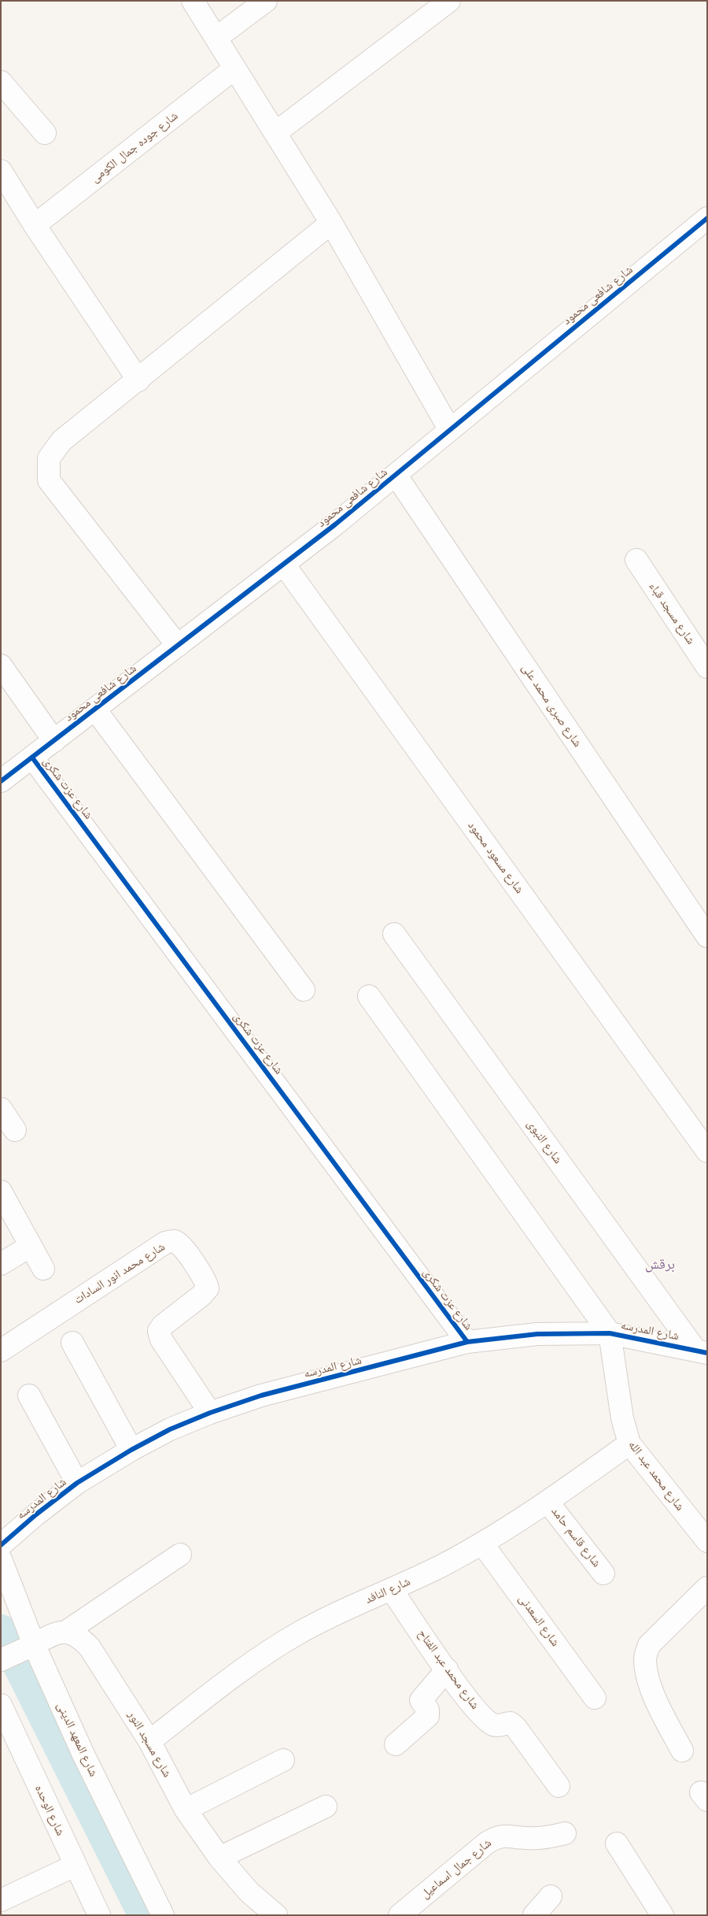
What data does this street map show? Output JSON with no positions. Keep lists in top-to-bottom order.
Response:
{
  "streets": {
    "street": [
      "شارع جوده جمال الكومى",
      "شارع شافعى محمود",
      "شارع مسجد قباء",
      "شارع صبرى محمد على",
      "شارع عزت شكرى",
      "شارع مسعود محمود",
      "شارع النبوى",
      "شارع محمد انور السادات",
      "شارع المدرسه",
      "شارع محمد عبد الله",
      "شارع قاسم حامد",
      "شارع النافد",
      "شارع السعدنى",
      "شارع محمد عبد الفتاح",
      "شارع المعهد الدينى",
      "شارع مسجد النور",
      "شارع الوحده",
      "شارع جمال اسماعيل"
    ]
  },
  "crossings": [
    ["شارع شافعى محمود", "شارع صبرى محمد على"],
    ["شارع شافعى محمود", "شارع عزت شكرى"],
    ["شارع شافعى محمود", "شارع مسعود محمود"],
    ["شارع عزت شكرى", "شارع المدرسه"],
    ["شارع النبوى", "شارع المدرسه"],
    ["شارع محمد انور السادات", "شارع المدرسه"],
    ["شارع المدرسه", "شارع محمد عبد الله"],
    ["شارع محمد عبد الله", "شارع النافد"],
    ["شارع قاسم حامد", "شارع النافد"],
    ["شارع النافد", "شارع السعدنى"],
    ["شارع النافد", "شارع محمد عبد الفتاح"],
    ["شارع النافد", "شارع مسجد النور"]
  ],
  "districts": ["برقش"]
}
